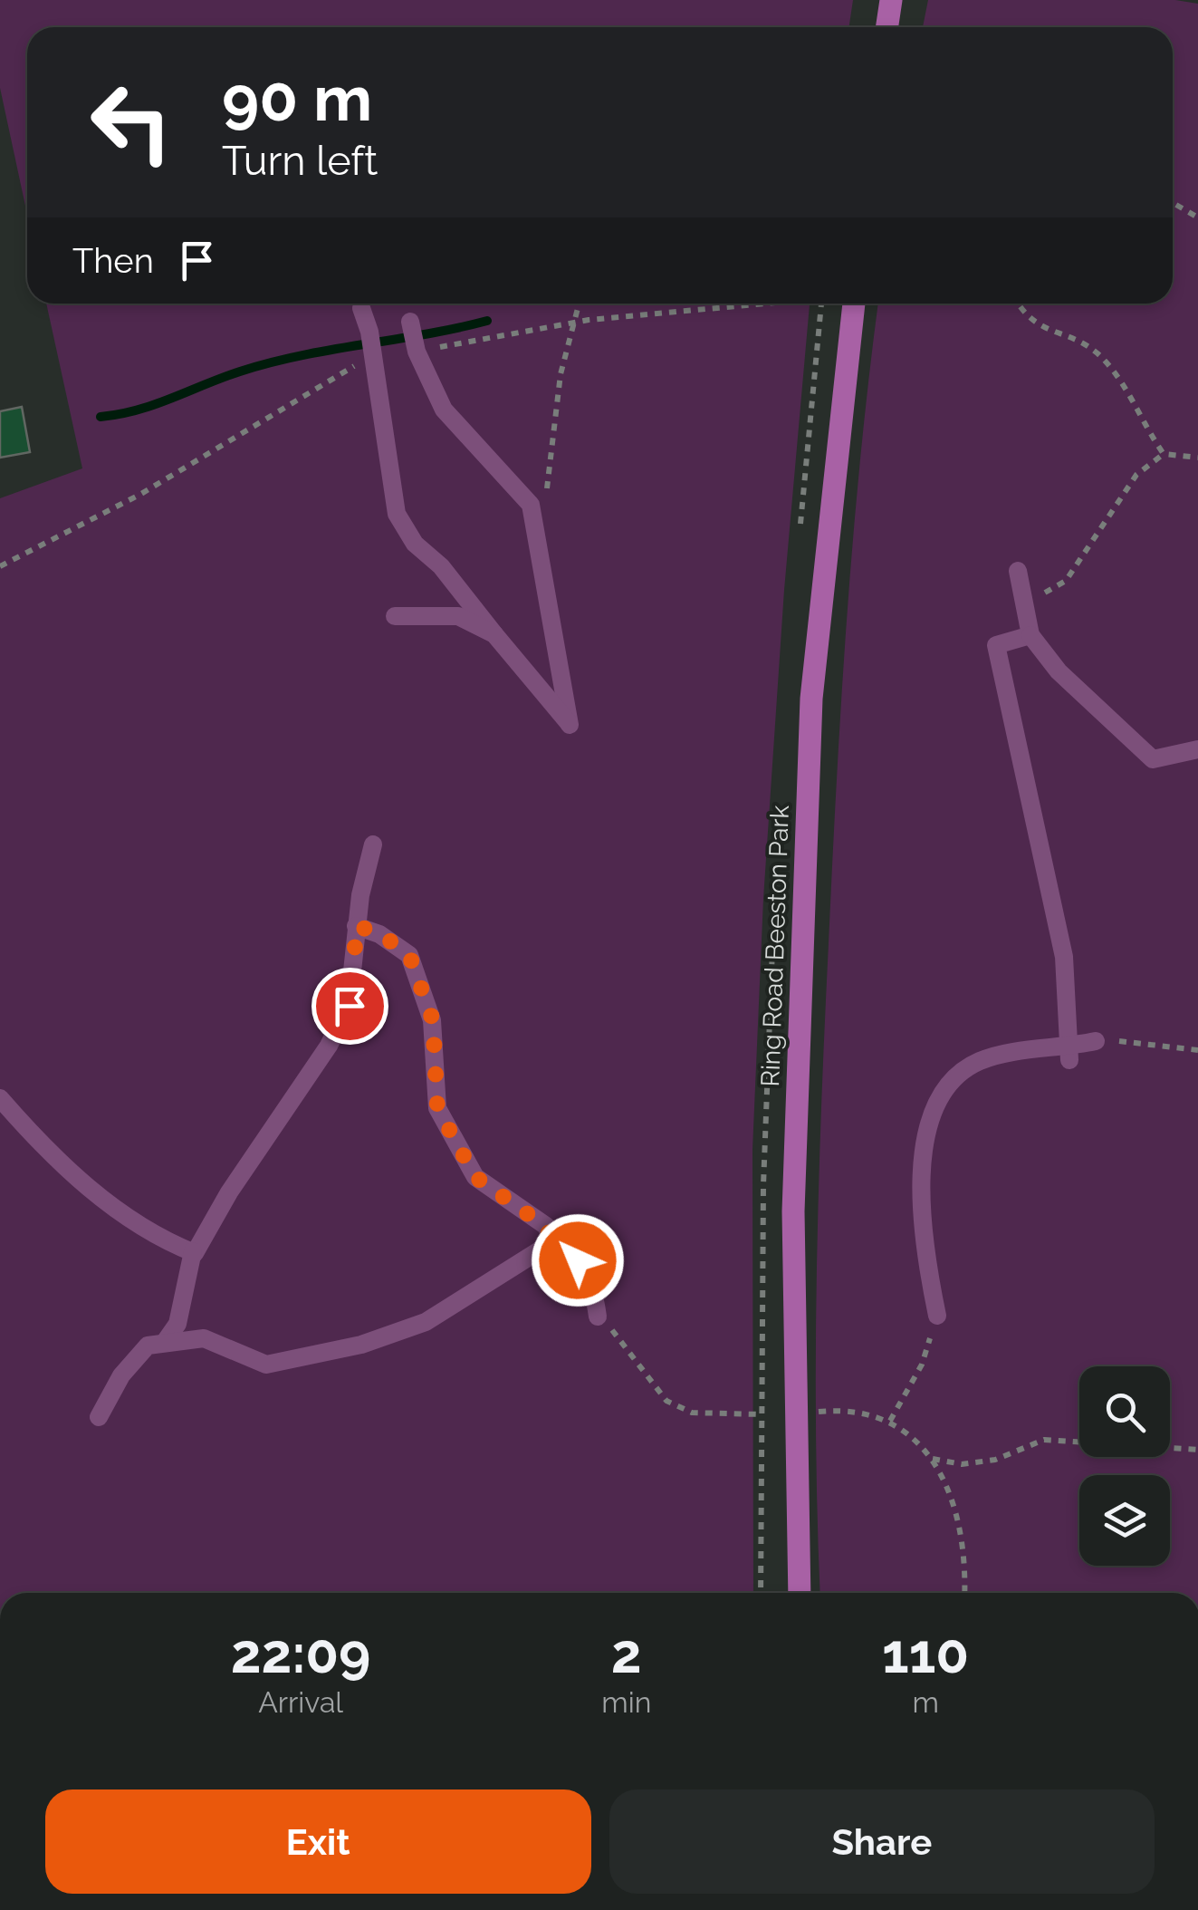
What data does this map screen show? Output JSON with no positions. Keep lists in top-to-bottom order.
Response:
{
  "streets": {
    "street": ["Ring Road Beeston Park"]
  },
  "page": {
    "turn": ["90 m", "Turn left"],
    "then": "Then",
    "eta": [
      "22:09",
      "Arrival",
      "2",
      "min",
      "110",
      "m"
    ],
    "buttons": ["Exit", "Share"]
  }
}
